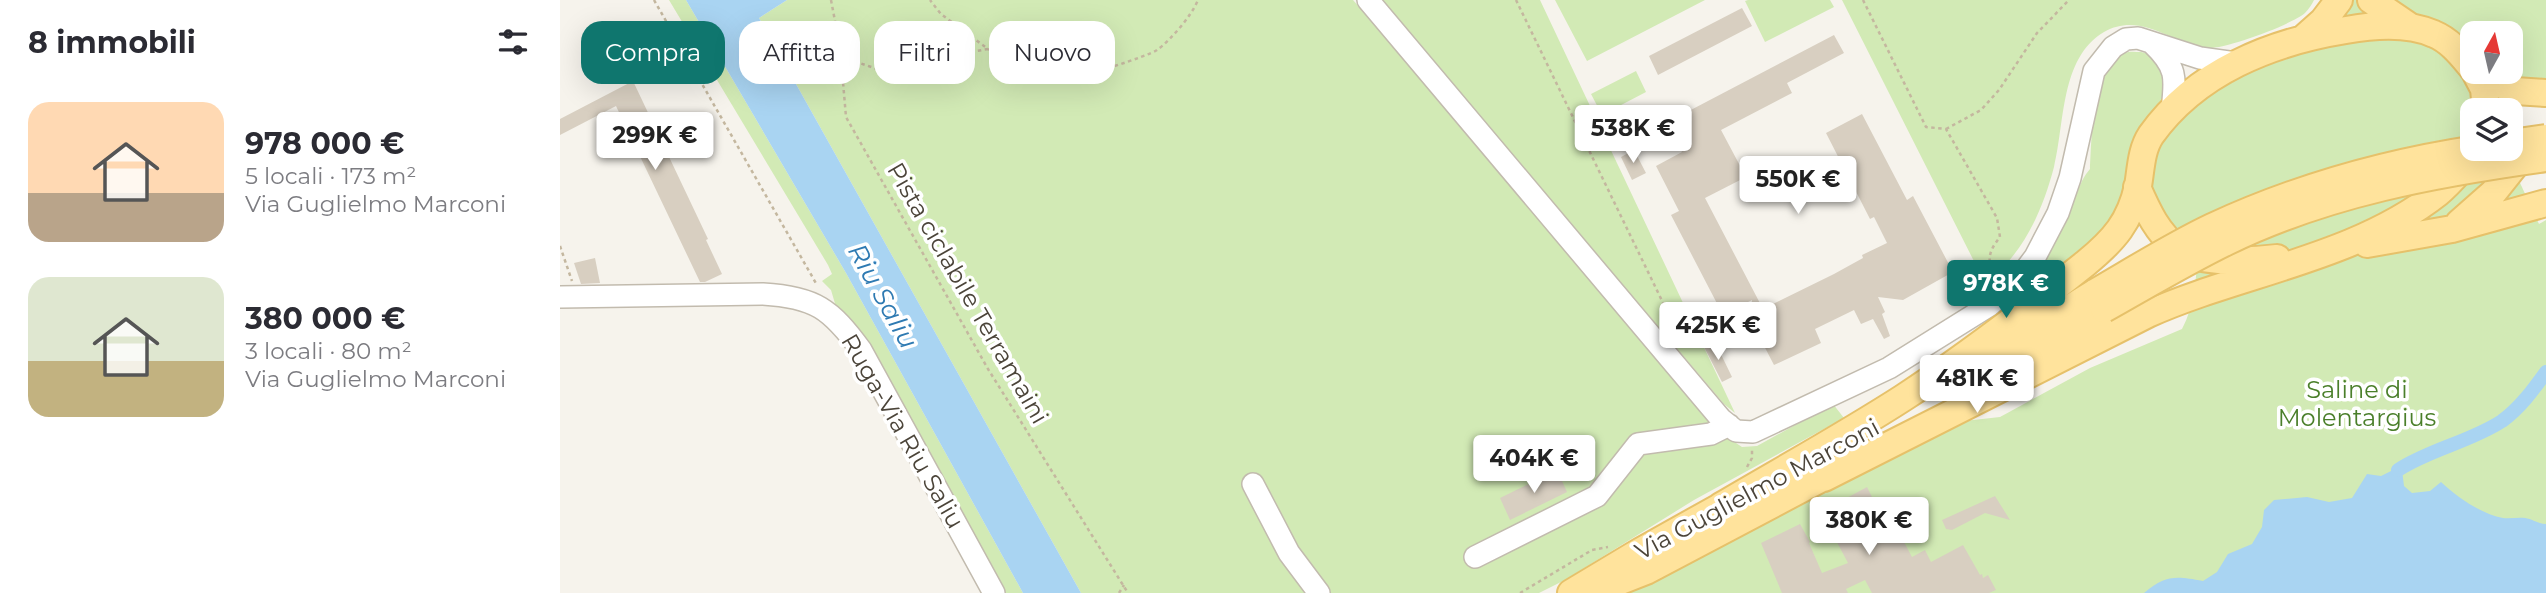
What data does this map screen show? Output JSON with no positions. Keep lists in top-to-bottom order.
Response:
{
  "streets": {
    "main road": ["Via Guglielmo Marconi"],
    "street": ["Ruga-Via Riu Saliu"],
    "path": ["Pista ciclabile Terramaini"]
  },
  "water": ["Riu Saliu"],
  "parks": ["Saline di Molentargius"],
  "north": "top",
  "page": {
    "heading": "8 immobili",
    "chip": [
      "Compra",
      "Affitta",
      "Filtri",
      "Nuovo"
    ],
    "list": [
      {
        "name": "978 000 €",
        "note": "5 locali · 173 m² · Via Guglielmo Marconi"
      },
      {
        "name": "380 000 €",
        "note": "3 locali · 80 m² · Via Guglielmo Marconi"
      }
    ],
    "price": [
      "538K €",
      "299K €",
      "550K €",
      "978K €",
      "425K €",
      "481K €",
      "404K €",
      "380K €"
    ]
  }
}
